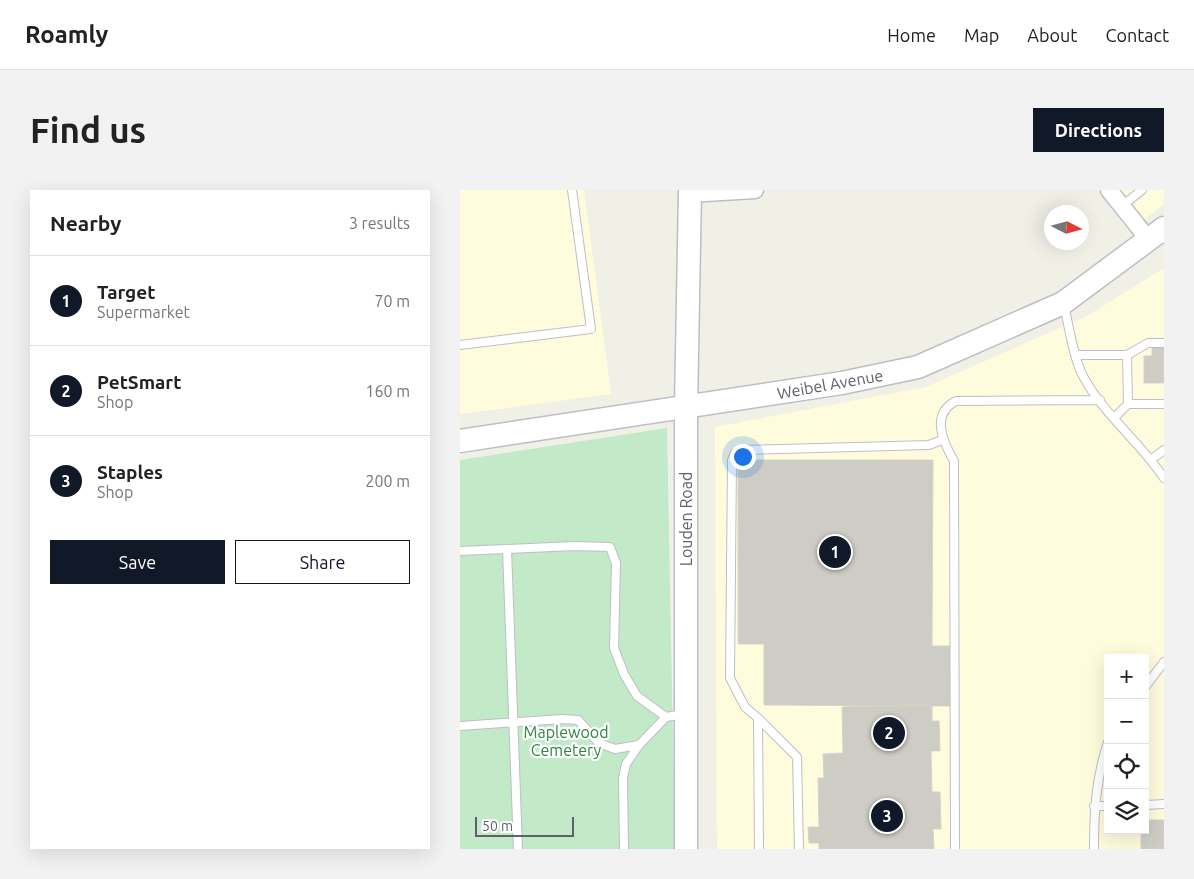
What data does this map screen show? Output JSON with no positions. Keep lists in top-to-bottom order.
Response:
{
  "streets": {
    "street": ["Weibel Avenue", "Louden Road"]
  },
  "crossings": [
    ["Weibel Avenue", "Louden Road"]
  ],
  "parks": ["Maplewood Cemetery"],
  "scale_bar": "50 m",
  "north": "right",
  "page": {
    "header": "Roamly",
    "nav": [
      "Home",
      "Map",
      "About",
      "Contact"
    ],
    "buttons": [
      "Directions",
      ["Save", "Share"]
    ],
    "title": "Find us",
    "heading": ["Nearby", "3 results"],
    "list": [
      {
        "mark": "1",
        "name": "Target",
        "note": "Supermarket",
        "value": "70 m"
      },
      {
        "mark": "2",
        "name": "PetSmart",
        "note": "Shop",
        "value": "160 m"
      },
      {
        "mark": "3",
        "name": "Staples",
        "note": "Shop",
        "value": "200 m"
      }
    ],
    "pins": ["1", "2", "3"],
    "map_buttons": ["+", "−"],
    "scale": "50 m"
  }
}
